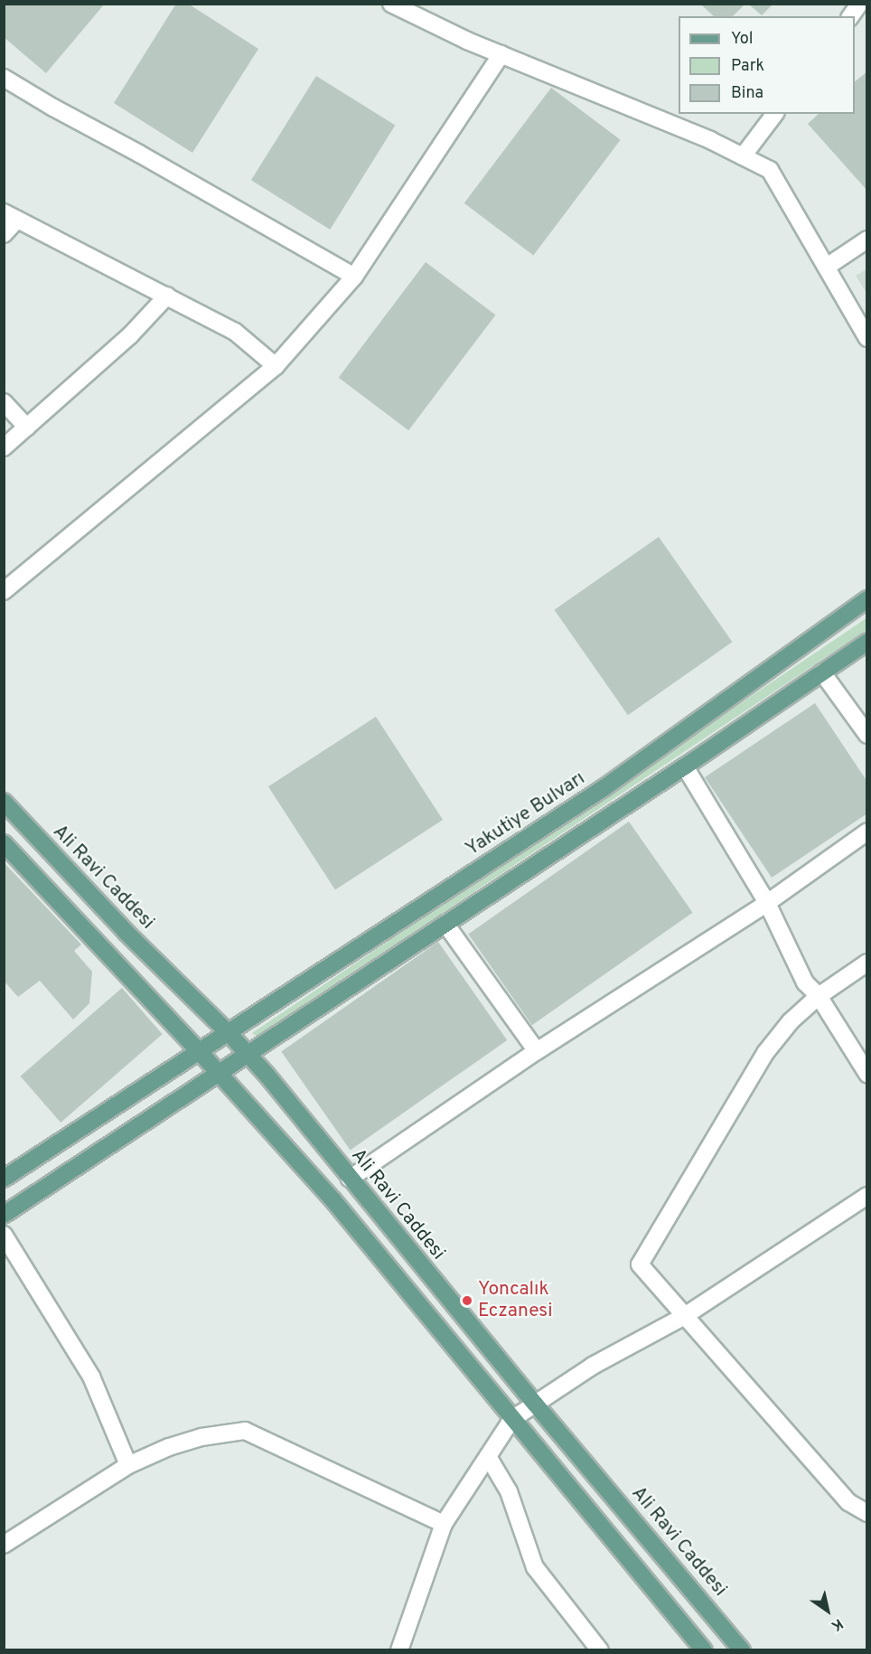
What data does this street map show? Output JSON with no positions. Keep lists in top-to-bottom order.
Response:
{
  "streets": {
    "main road": ["Yakutiye Bulvarı", "Ali Ravi Caddesi"]
  },
  "crossings": [
    ["Yakutiye Bulvarı", "Ali Ravi Caddesi"]
  ],
  "places": ["Yoncalık Eczanesi"],
  "legend": ["Yol", "Park", "Bina"],
  "north": "bottom right"
}
